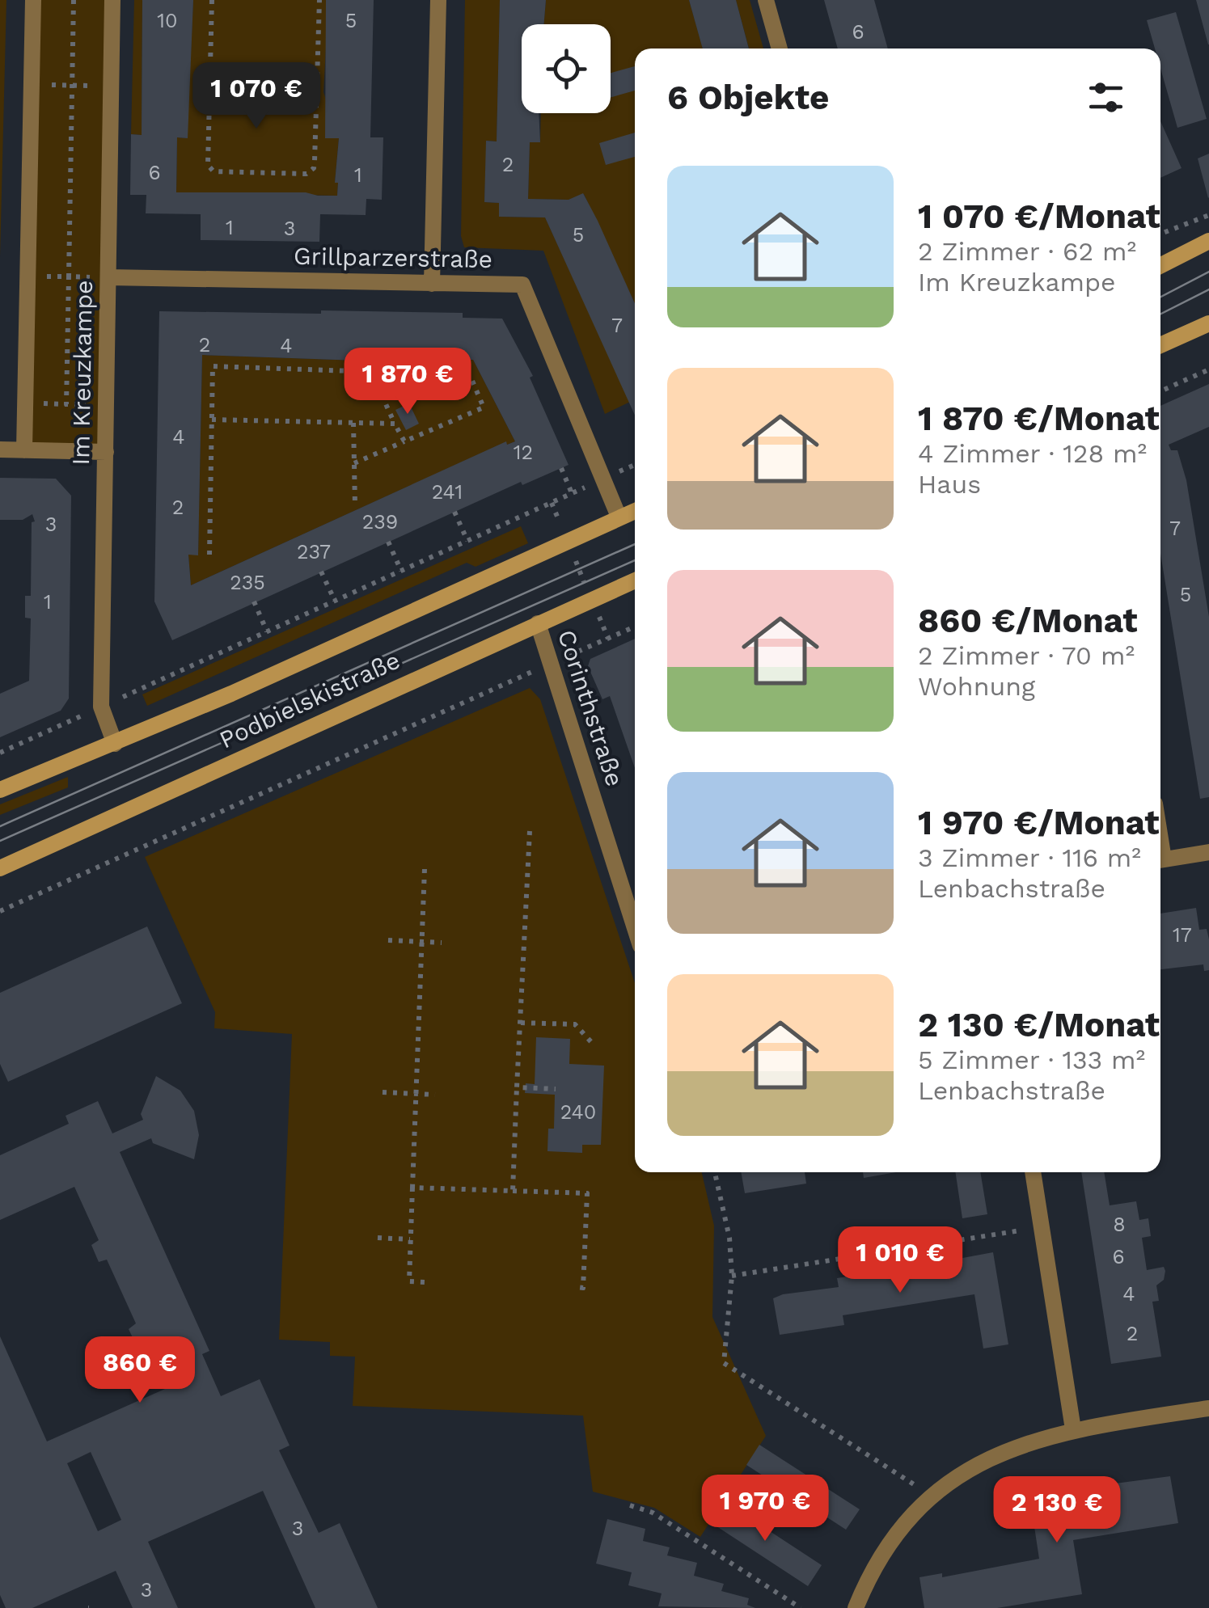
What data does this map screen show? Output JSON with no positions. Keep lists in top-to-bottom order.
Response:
{
  "streets": {
    "main road": ["Podbielskistraße"],
    "street": ["Grillparzerstraße", "Im Kreuzkampe", "Corinthstraße"]
  },
  "crossings": [
    ["Grillparzerstraße", "Im Kreuzkampe"],
    ["Grillparzerstraße", "Podbielskistraße"],
    ["Im Kreuzkampe", "Podbielskistraße"],
    ["Podbielskistraße", "Corinthstraße"]
  ],
  "house_numbers": [
    "10",
    "5",
    "6",
    "2",
    "6",
    "1",
    "1",
    "3",
    "5",
    "7",
    "2",
    "4",
    "4",
    "12",
    "241",
    "2",
    "239",
    "3",
    "7",
    "237",
    "235",
    "5",
    "1",
    "17",
    "240",
    "8",
    "6",
    "4",
    "2",
    "3",
    "3"
  ],
  "page": {
    "heading": "6 Objekte",
    "price": [
      "1 070 €",
      "1 870 €",
      "1 010 €",
      "860 €",
      "1 970 €",
      "2 130 €"
    ],
    "list": [
      {
        "name": "1 070 €/Monat",
        "note": "2 Zimmer · 62 m² · Im Kreuzkampe"
      },
      {
        "name": "1 870 €/Monat",
        "note": "4 Zimmer · 128 m² · Haus"
      },
      {
        "name": "860 €/Monat",
        "note": "2 Zimmer · 70 m² · Wohnung"
      },
      {
        "name": "1 970 €/Monat",
        "note": "3 Zimmer · 116 m² · Lenbachstraße"
      },
      {
        "name": "2 130 €/Monat",
        "note": "5 Zimmer · 133 m² · Lenbachstraße"
      }
    ]
  }
}
